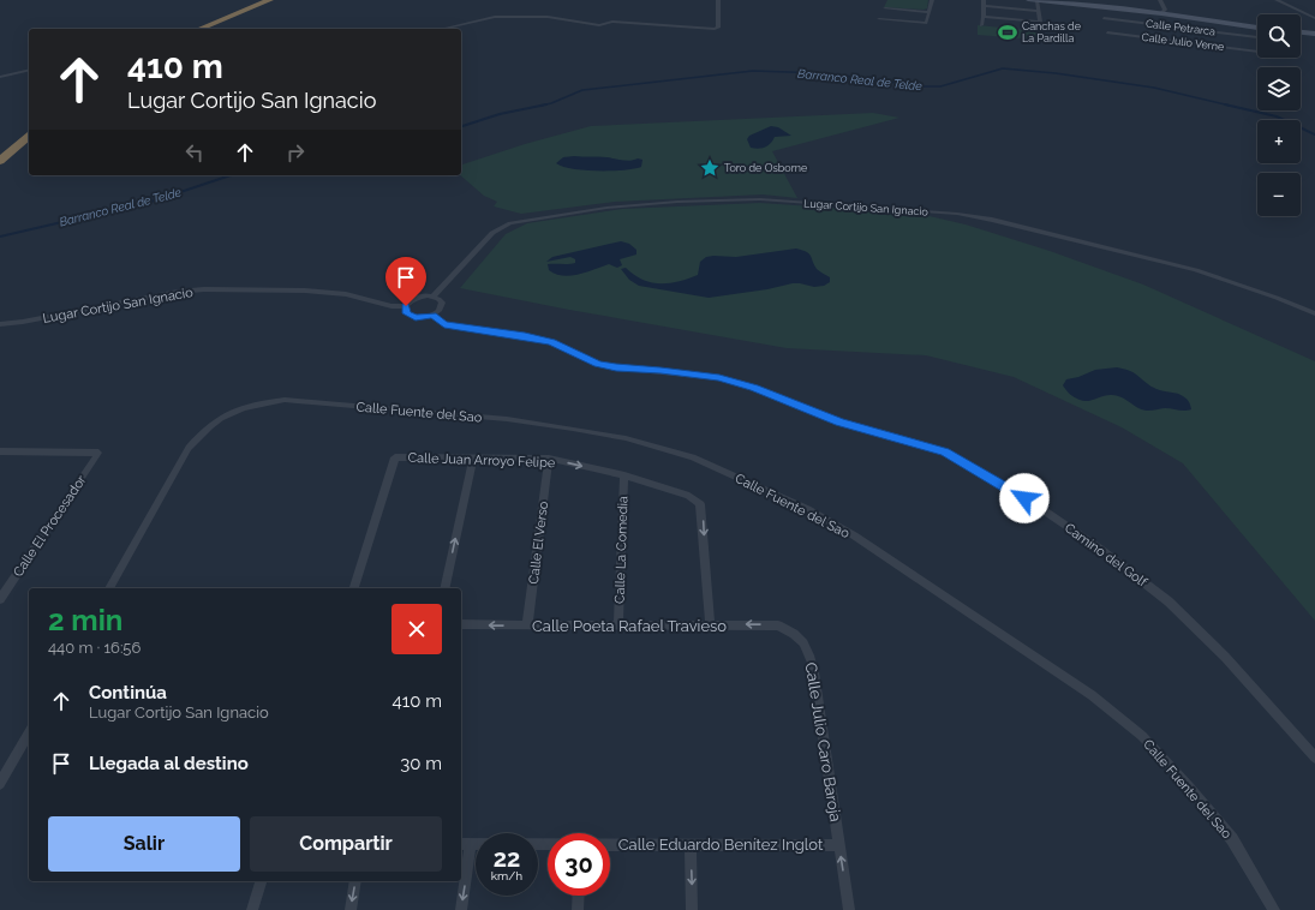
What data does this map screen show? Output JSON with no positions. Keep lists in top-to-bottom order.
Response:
{
  "streets": {
    "street": [
      "Calle Petrarca",
      "Calle Julio Verne",
      "Lugar Cortijo San Ignacio",
      "Calle Fuente del Sao",
      "Calle Juan Arroyo Felipe",
      "Calle El Procesador",
      "Calle El Verso",
      "Calle La Comedia",
      "Camino del Golf",
      "Calle Poeta Rafael Travieso",
      "Calle Julio Caro Baroja",
      "Calle Eduardo Benítez Inglot"
    ]
  },
  "crossings": [
    ["Lugar Cortijo San Ignacio", "Camino del Golf"],
    ["Calle Juan Arroyo Felipe", "Calle El Verso"],
    ["Calle Juan Arroyo Felipe", "Calle La Comedia"],
    ["Calle Juan Arroyo Felipe", "Calle Poeta Rafael Travieso"],
    ["Calle El Verso", "Calle Poeta Rafael Travieso"],
    ["Calle La Comedia", "Calle Poeta Rafael Travieso"],
    ["Calle Poeta Rafael Travieso", "Calle Julio Caro Baroja"],
    ["Calle Julio Caro Baroja", "Calle Eduardo Benítez Inglot"]
  ],
  "one_way": ["Calle Juan Arroyo Felipe", "Calle Poeta Rafael Travieso"],
  "water": ["Barranco Real de Telde"],
  "places": {
    "sports": ["Canchas de La Pardilla"],
    "place": ["Toro de Osborne"]
  },
  "page": {
    "map_buttons": ["+", "−"],
    "turn": ["410 m", "Lugar Cortijo San Ignacio"],
    "heading": ["2 min", "440 m · 16:56"],
    "list": [
      {
        "name": "Continúa",
        "note": "Lugar Cortijo San Ignacio",
        "value": "410 m"
      },
      {
        "name": "Llegada al destino",
        "value": "30 m"
      }
    ],
    "buttons": ["Salir", "Compartir"],
    "speed": "22 km/h",
    "limit": "30"
  }
}
